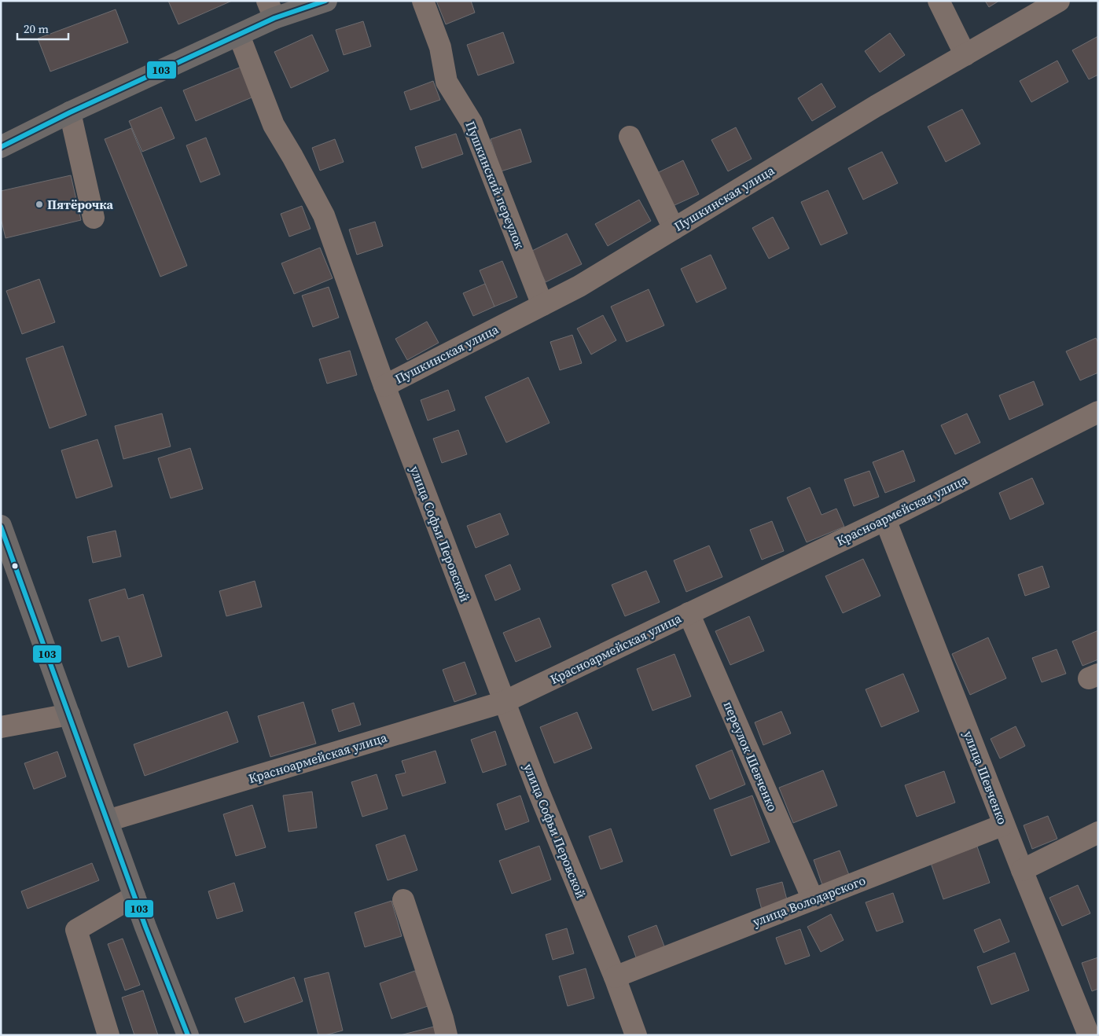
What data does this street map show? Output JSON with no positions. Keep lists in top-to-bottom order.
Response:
{
  "streets": {
    "street": [
      "Пушкинский переулок",
      "Пушкинская улица",
      "Красноармейская улица",
      "улица Софьи Перовской",
      "переулок Шевченко",
      "улица Шевченко",
      "улица Володарского"
    ]
  },
  "crossings": [
    ["Пушкинский переулок", "Пушкинская улица"],
    ["Пушкинская улица", "улица Софьи Перовской"],
    ["Красноармейская улица", "улица Софьи Перовской"],
    ["Красноармейская улица", "переулок Шевченко"],
    ["Красноармейская улица", "улица Шевченко"],
    ["улица Софьи Перовской", "улица Володарского"],
    ["переулок Шевченко", "улица Володарского"],
    ["улица Шевченко", "улица Володарского"]
  ],
  "places": ["Пятёрочка"],
  "lines": ["transit line 103"],
  "scale_bar": "20 m"
}
